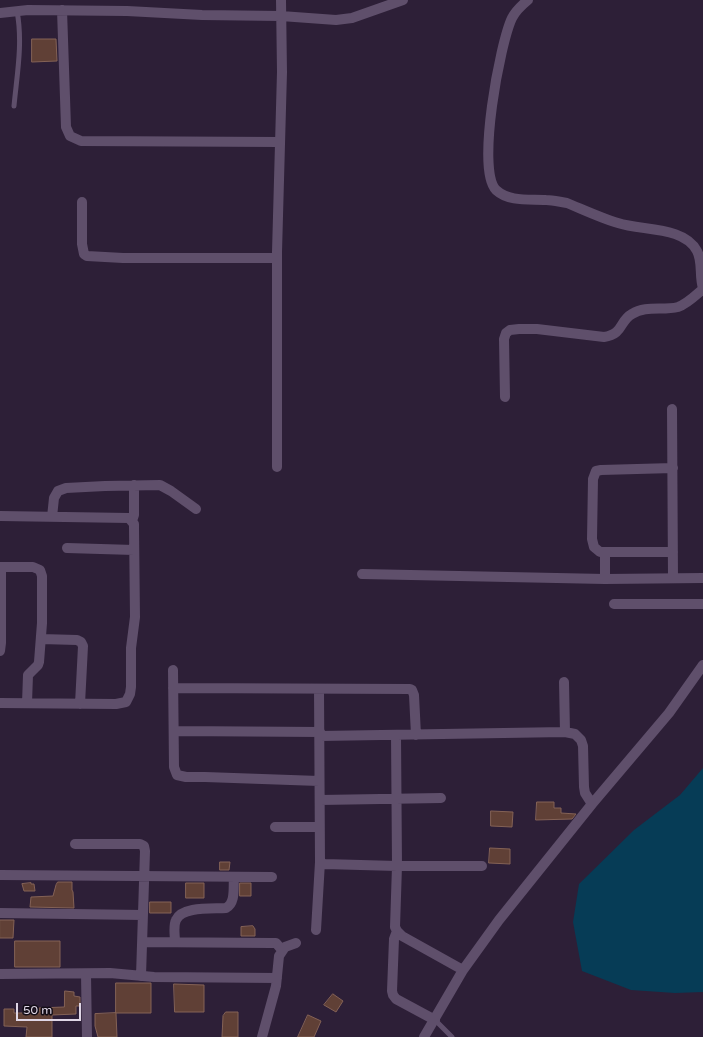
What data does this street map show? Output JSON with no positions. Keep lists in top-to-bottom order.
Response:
{
  "scale_bar": "50 m"
}
